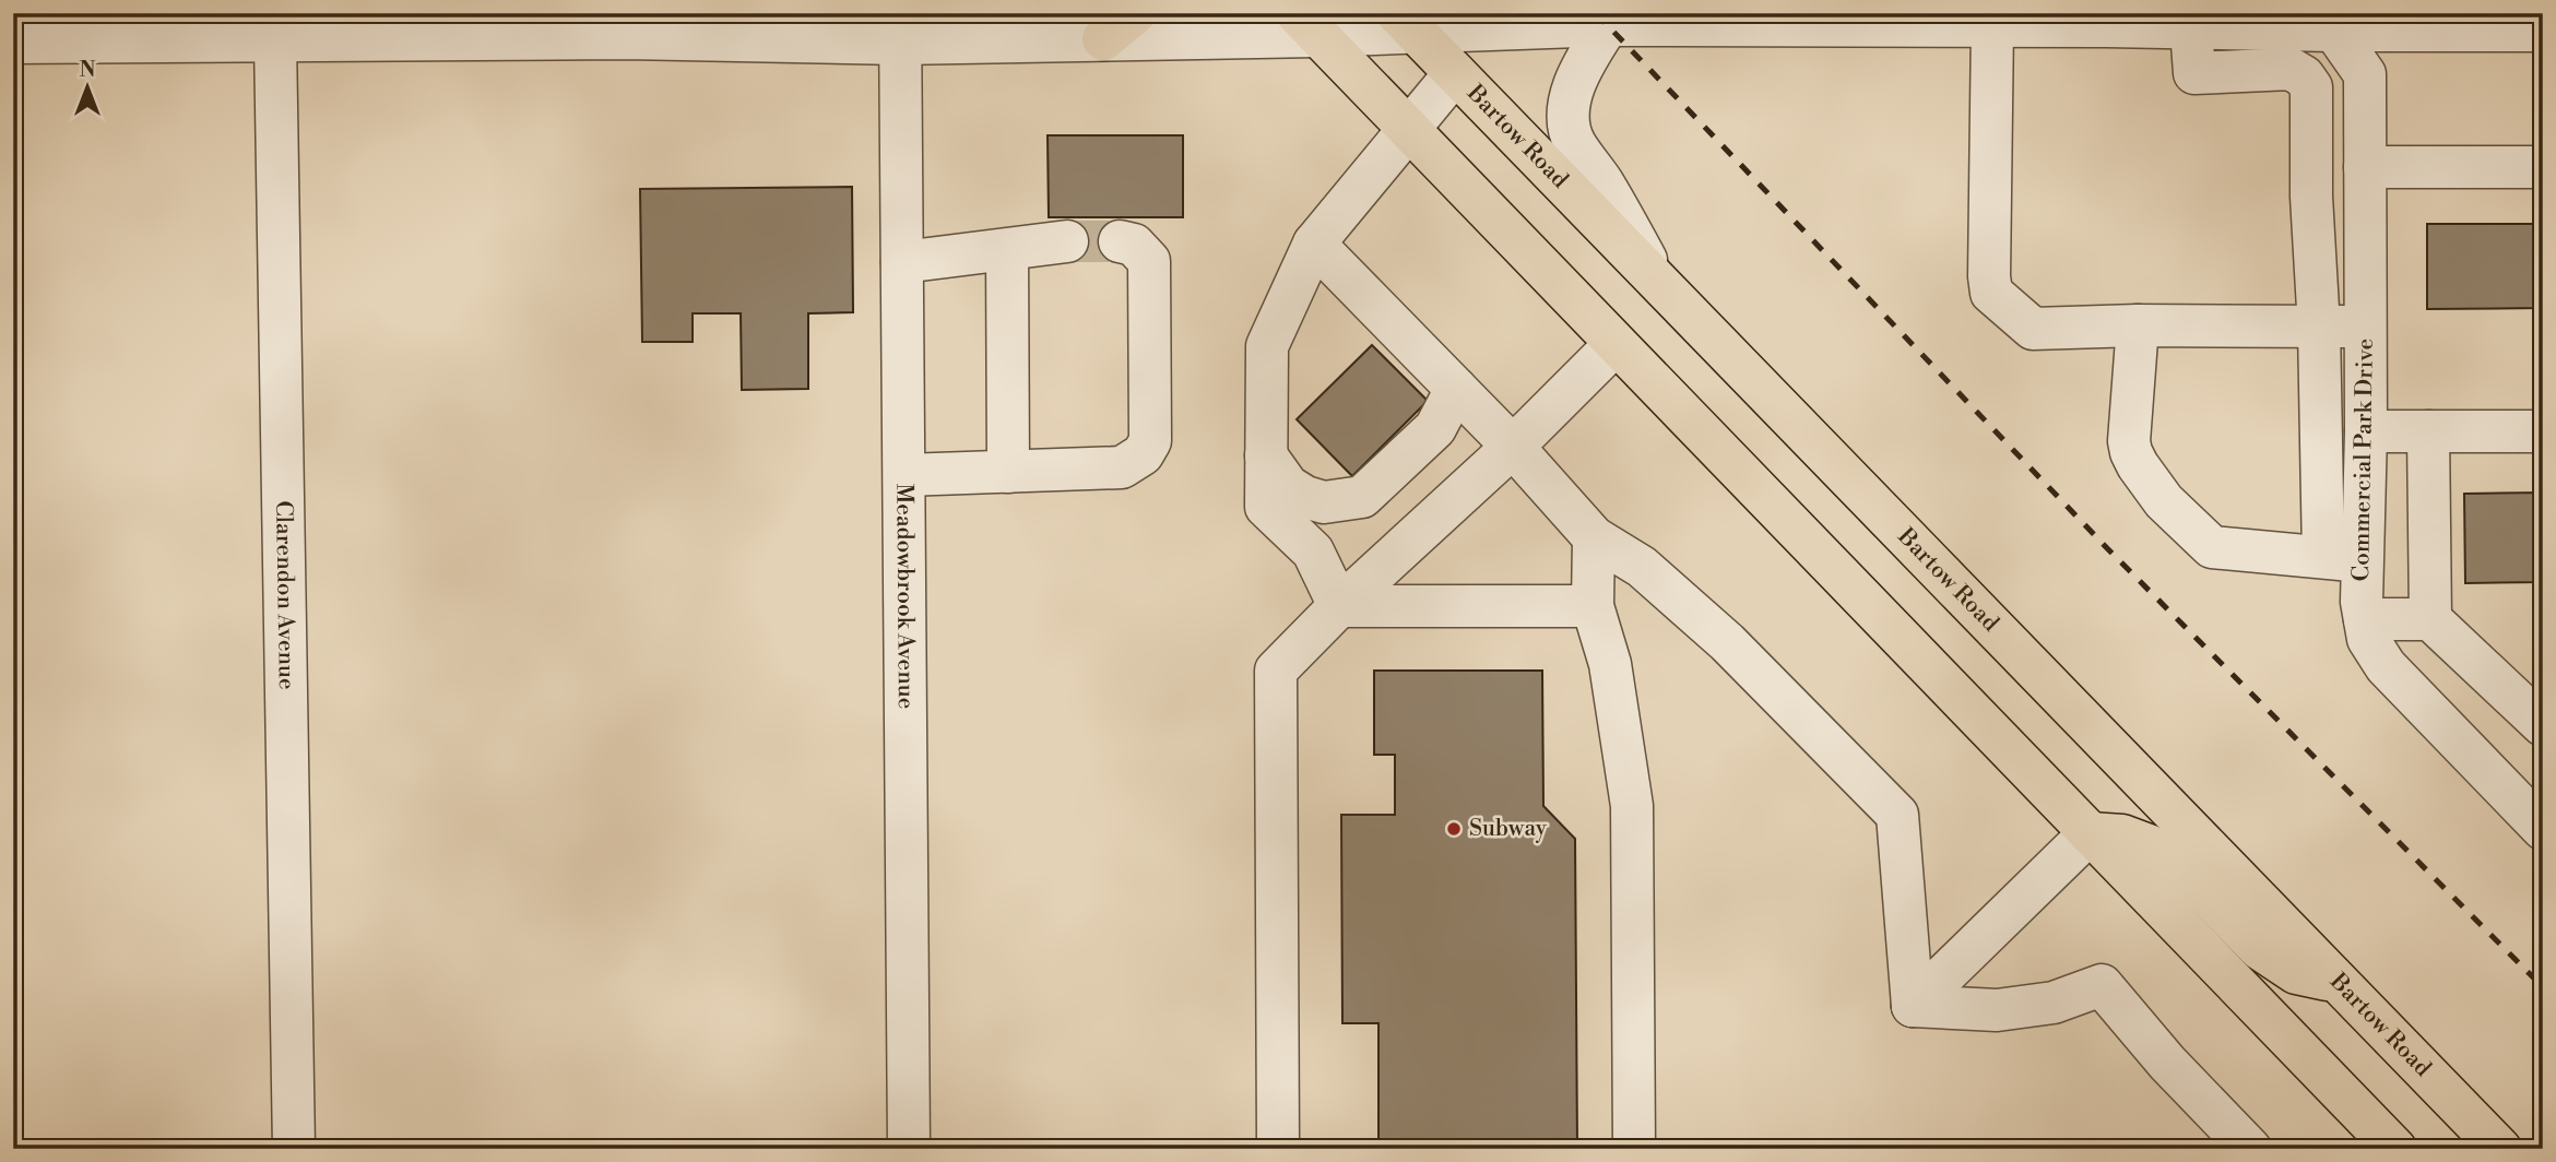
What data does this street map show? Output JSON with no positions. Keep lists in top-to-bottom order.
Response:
{
  "streets": {
    "main road": ["Bartow Road"],
    "street": ["Commercial Park Drive", "Clarendon Avenue", "Meadowbrook Avenue"]
  },
  "places": ["Subway"],
  "north": "top"
}
